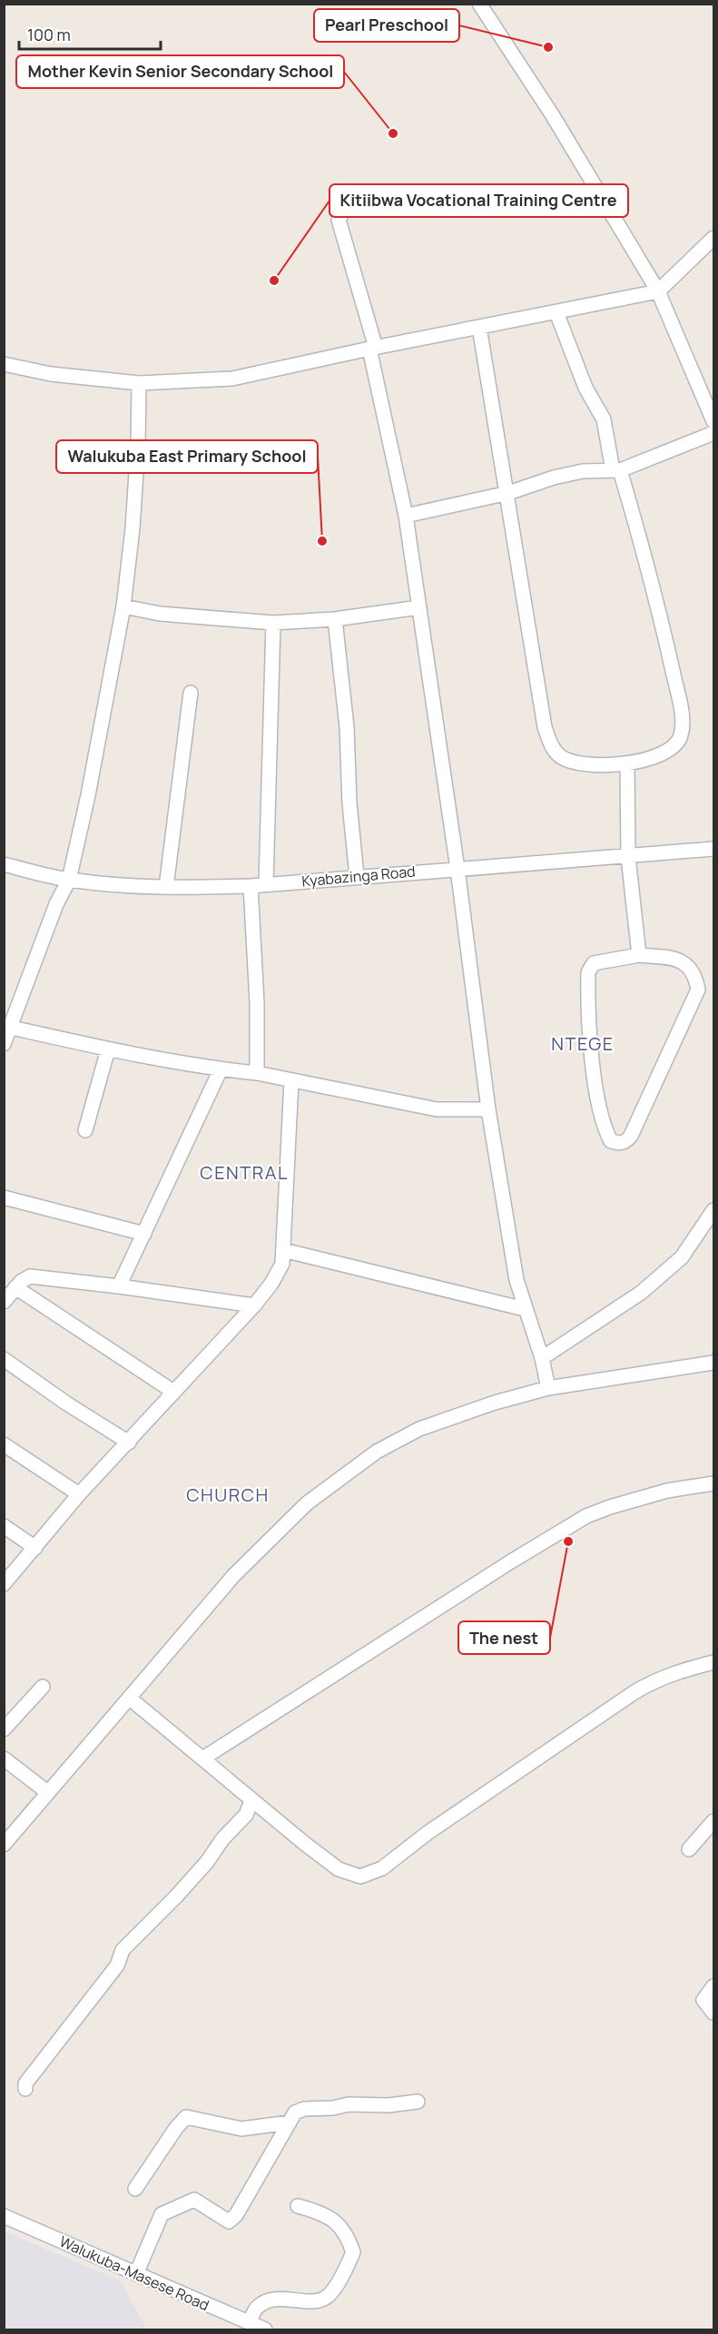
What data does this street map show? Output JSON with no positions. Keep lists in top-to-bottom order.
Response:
{
  "streets": {
    "street": ["Kyabazinga Road", "Walukuba-Masese Road"]
  },
  "districts": ["NTEGE", "CENTRAL", "CHURCH"],
  "places": [
    "Pearl Preschool",
    "Mother Kevin Senior Secondary School",
    "Kitiibwa Vocational Training Centre",
    "Walukuba East Primary School",
    "The nest"
  ],
  "scale_bar": "100 m"
}
